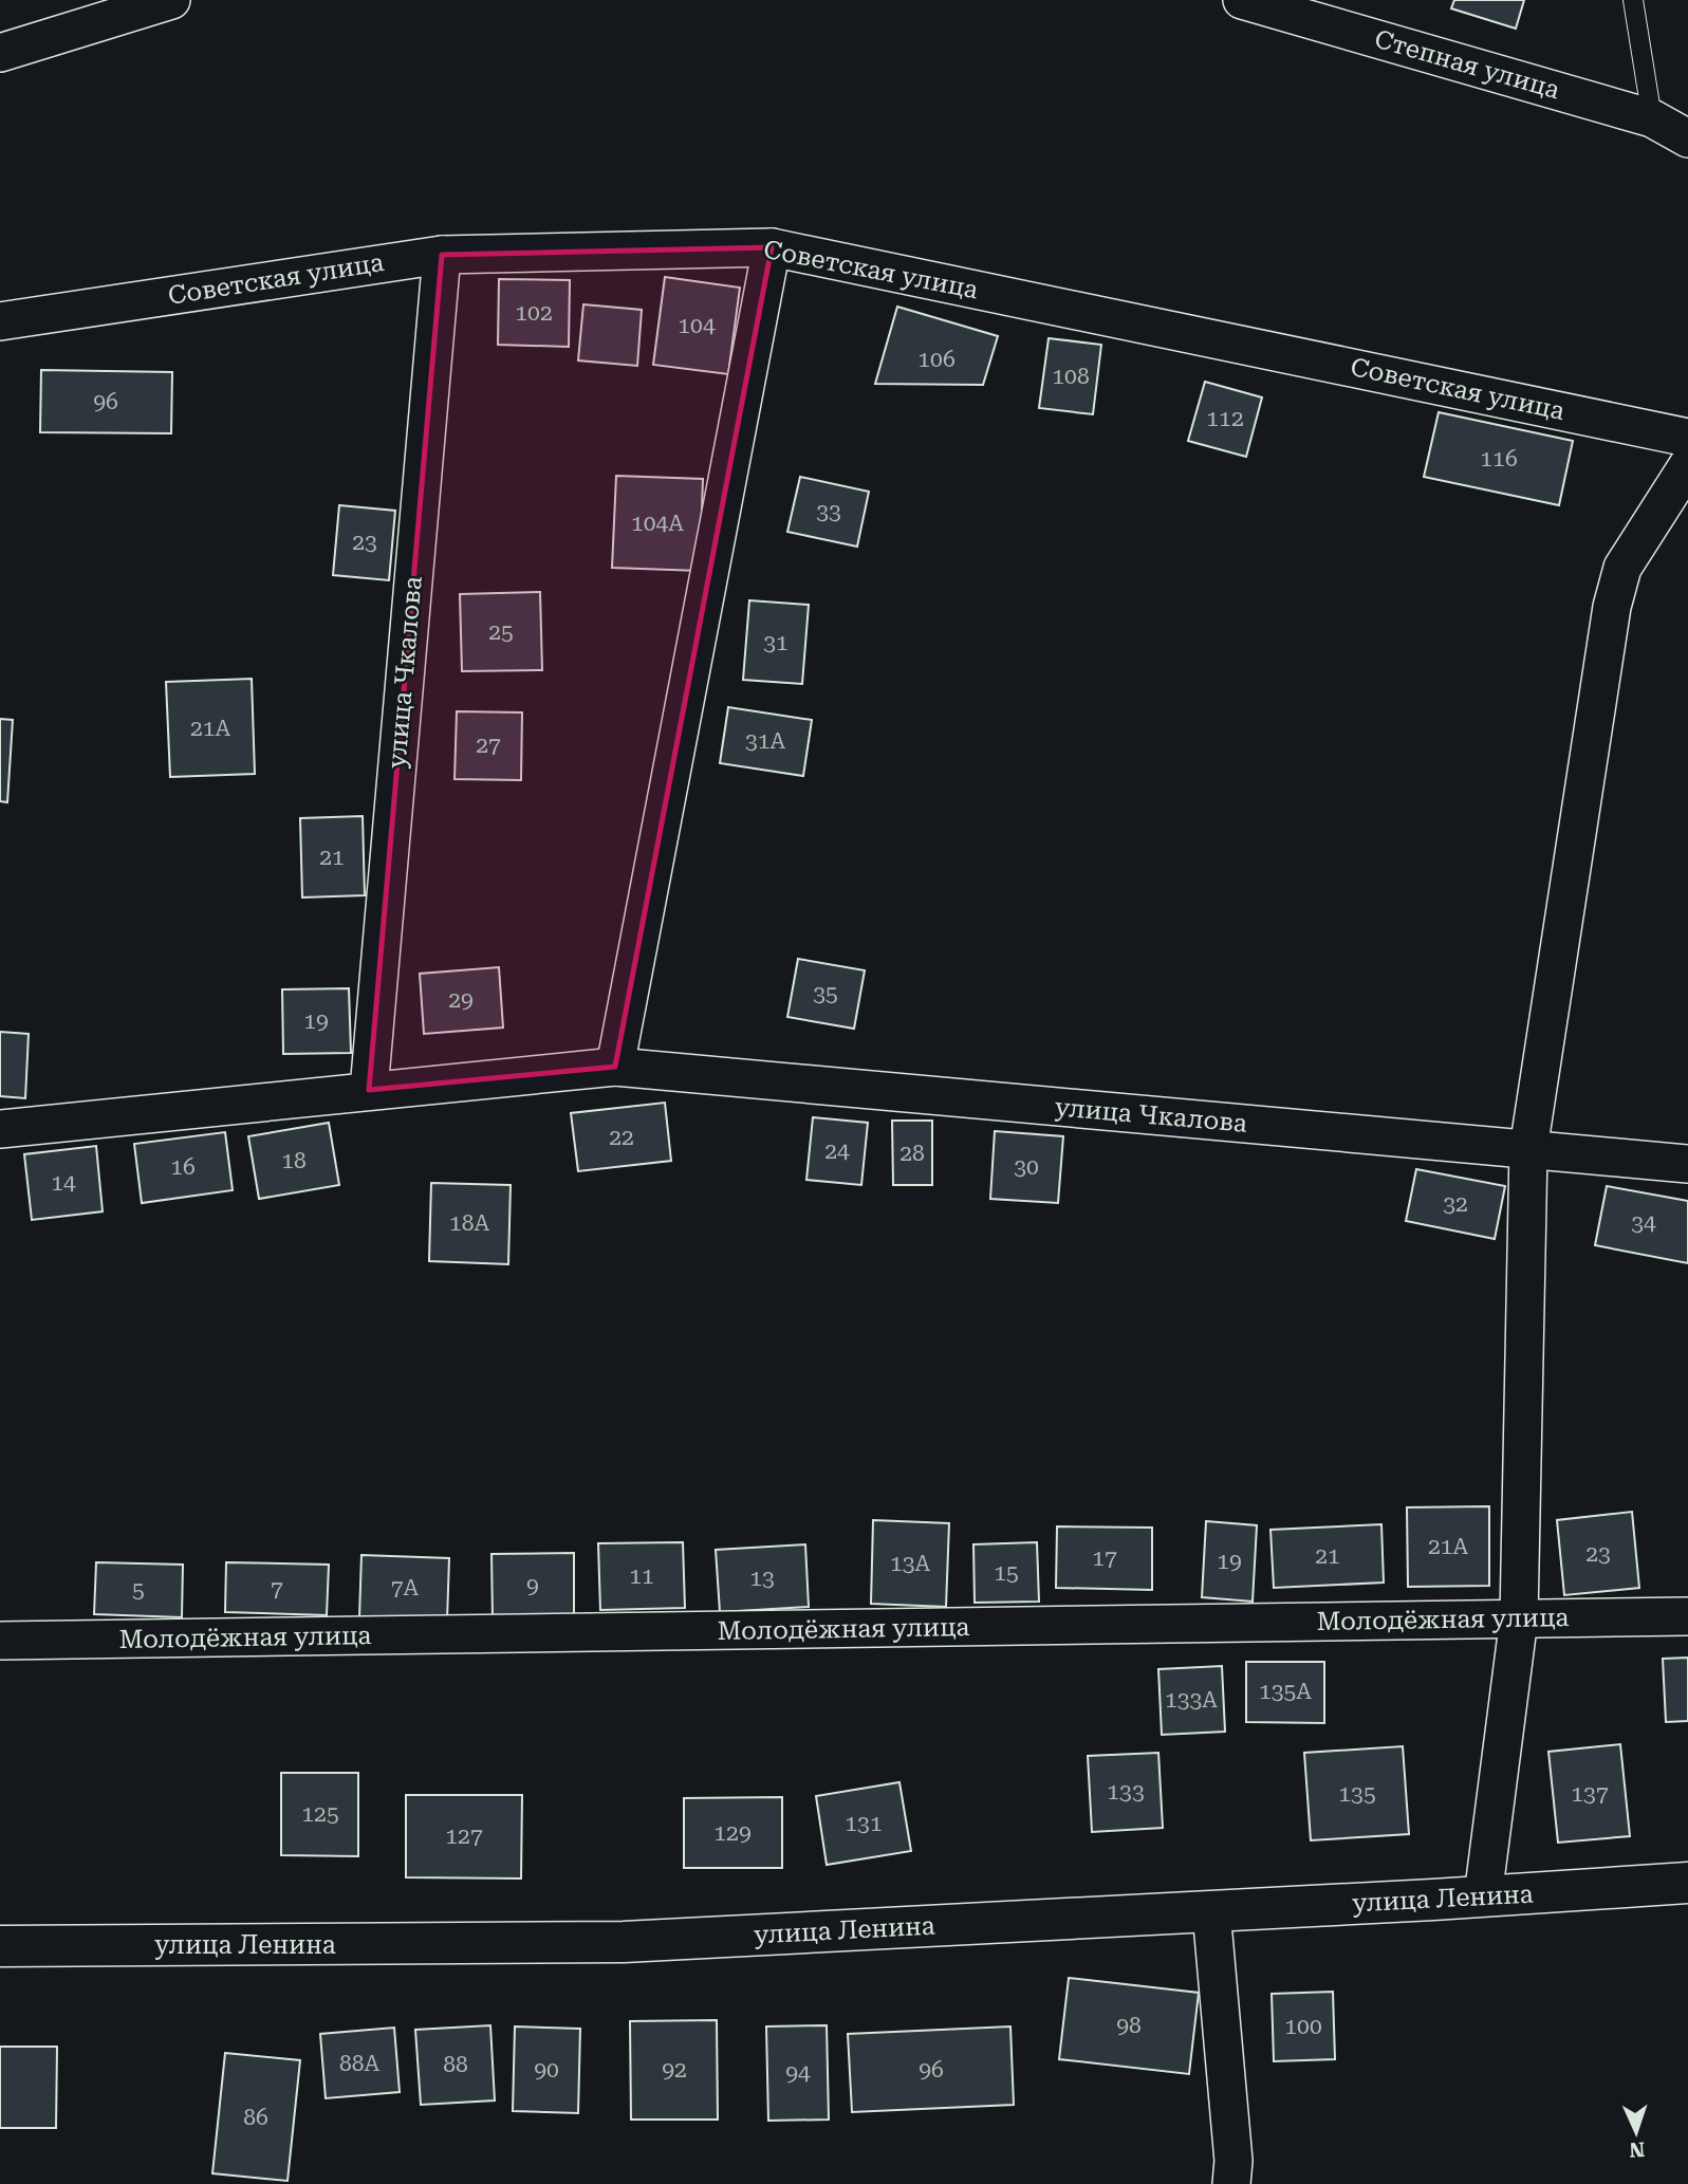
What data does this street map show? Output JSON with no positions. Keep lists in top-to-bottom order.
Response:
{
  "streets": {
    "main road": ["улица Ленина"],
    "street": [
      "Степная улица",
      "Советская улица",
      "улица Чкалова",
      "Молодёжная улица"
    ]
  },
  "crossings": [
    ["Советская улица", "улица Чкалова"]
  ],
  "house_numbers": [
    "102",
    "104",
    "106",
    "108",
    "96",
    "112",
    "116",
    "33",
    "104А",
    "23",
    "25",
    "31",
    "21А",
    "31А",
    "27",
    "21",
    "35",
    "29",
    "19",
    "22",
    "24",
    "28",
    "18",
    "16",
    "30",
    "14",
    "32",
    "18А",
    "34",
    "21А",
    "23",
    "21",
    "17",
    "19",
    "13А",
    "15",
    "11",
    "13",
    "9",
    "7А",
    "7",
    "5",
    "135А",
    "133А",
    "133",
    "135",
    "137",
    "125",
    "131",
    "129",
    "127",
    "98",
    "100",
    "88А",
    "88",
    "90",
    "92",
    "96",
    "94",
    "86"
  ],
  "north": "bottom"
}
